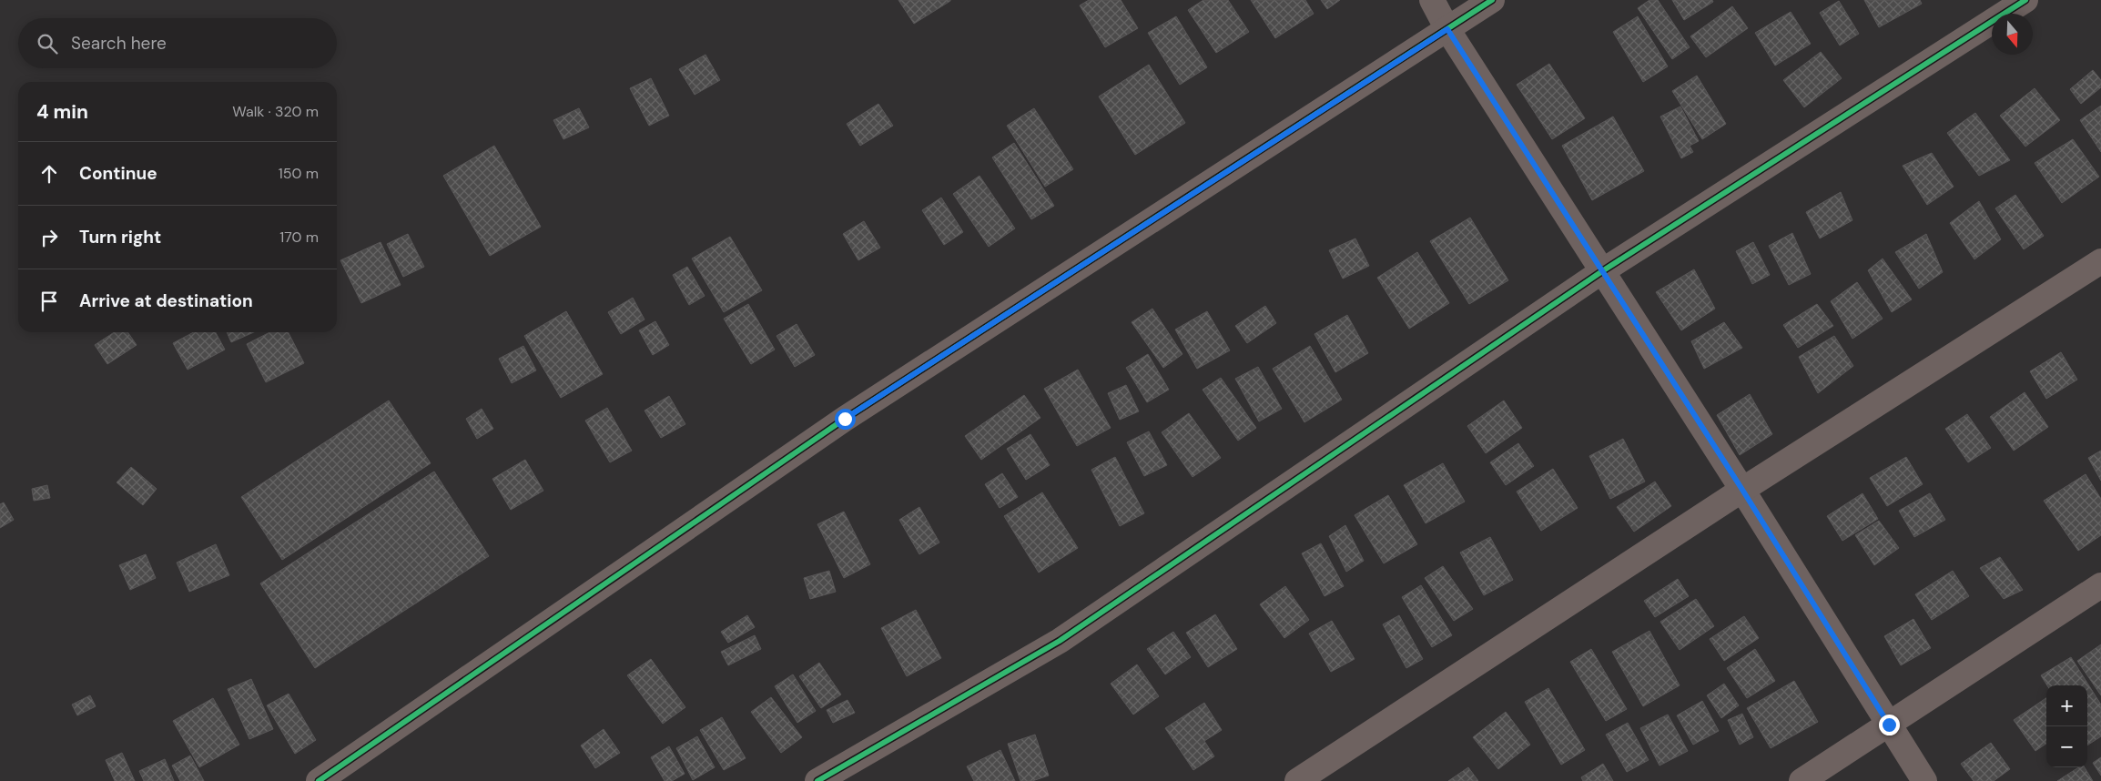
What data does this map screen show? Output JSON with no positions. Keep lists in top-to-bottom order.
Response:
{
  "north": "bottom",
  "page": {
    "search": "Search here",
    "heading": ["4 min", "Walk · 320 m"],
    "list": [
      ["Continue", "150 m"],
      ["Turn right", "170 m"],
      "Arrive at destination"
    ],
    "map_buttons": ["+", "−"]
  }
}
